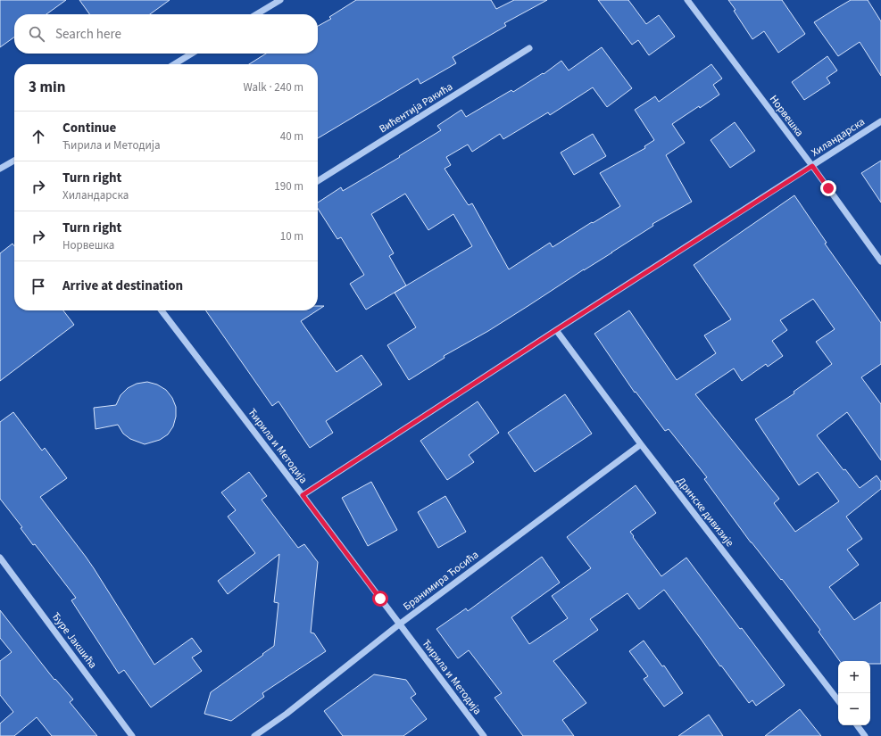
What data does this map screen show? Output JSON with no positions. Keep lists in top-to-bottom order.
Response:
{
  "streets": {
    "street": [
      "Вићентија Ракића",
      "Норвешка",
      "Хиландарска",
      "Ћирила и Методија",
      "Дринске дивизије",
      "Бранимира Ћосића",
      "Ђуре Јакшића"
    ]
  },
  "crossings": [
    ["Норвешка", "Хиландарска"],
    ["Хиландарска", "Ћирила и Методија"],
    ["Хиландарска", "Дринске дивизије"],
    ["Ћирила и Методија", "Бранимира Ћосића"],
    ["Дринске дивизије", "Бранимира Ћосића"]
  ],
  "page": {
    "search": "Search here",
    "heading": ["3 min", "Walk · 240 m"],
    "list": [
      ["Continue", "Ћирила и Методија", "40 m"],
      ["Turn right", "Хиландарска", "190 m"],
      ["Turn right", "Норвешка", "10 m"],
      "Arrive at destination"
    ],
    "map_buttons": ["+", "−"]
  }
}
